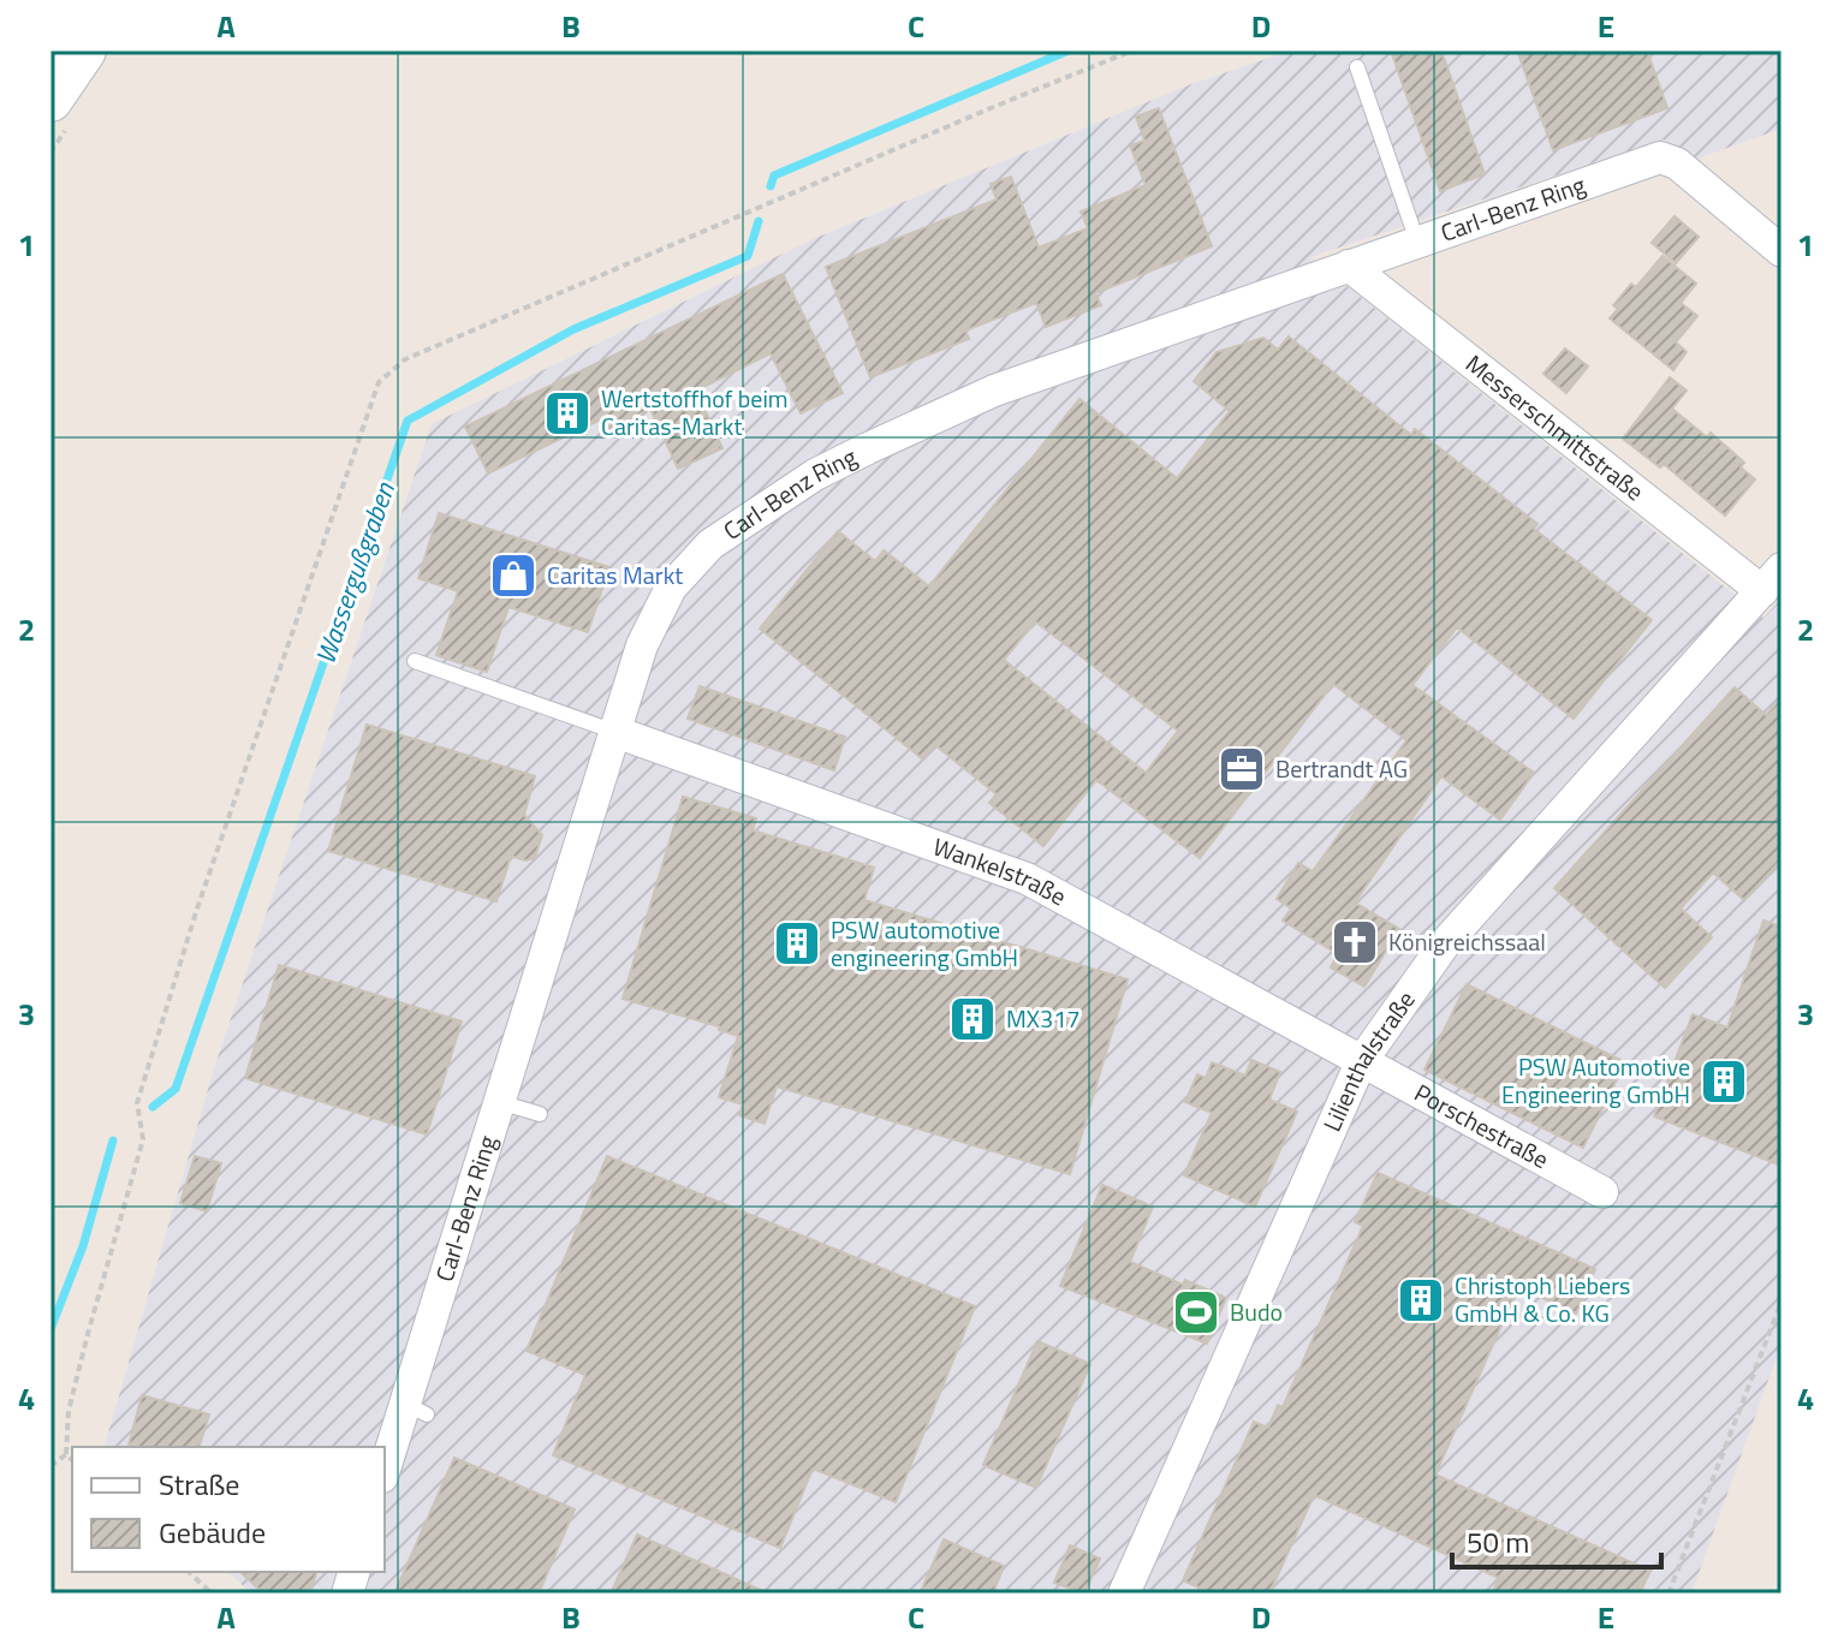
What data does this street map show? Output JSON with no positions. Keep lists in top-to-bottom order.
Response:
{
  "streets": {
    "street": [
      "Carl-Benz Ring",
      "Messerschmittstraße",
      "Wankelstraße",
      "Lilienthalstraße",
      "Porschestraße"
    ]
  },
  "crossings": [
    ["Carl-Benz Ring", "Messerschmittstraße"],
    ["Carl-Benz Ring", "Wankelstraße"],
    ["Messerschmittstraße", "Lilienthalstraße"],
    ["Wankelstraße", "Lilienthalstraße"],
    ["Wankelstraße", "Porschestraße"],
    ["Lilienthalstraße", "Porschestraße"]
  ],
  "water": ["Wassergußgraben"],
  "places": {
    "building": [
      "Wertstoffhof beim Caritas-Markt",
      "PSW automotive engineering GmbH",
      "MX317",
      "PSW Automotive Engineering GmbH",
      "Christoph Liebers GmbH & Co. KG"
    ],
    "shop": ["Caritas Markt"],
    "office": ["Bertrandt AG"],
    "church": ["Königreichssaal"],
    "sports": ["Budo"]
  },
  "legend": ["Straße", "Gebäude"],
  "scale_bar": "50 m",
  "grid": {
    "columns": [
      "A",
      "B",
      "C",
      "D",
      "E"
    ],
    "rows": [
      "1",
      "2",
      "3",
      "4"
    ]
  }
}
